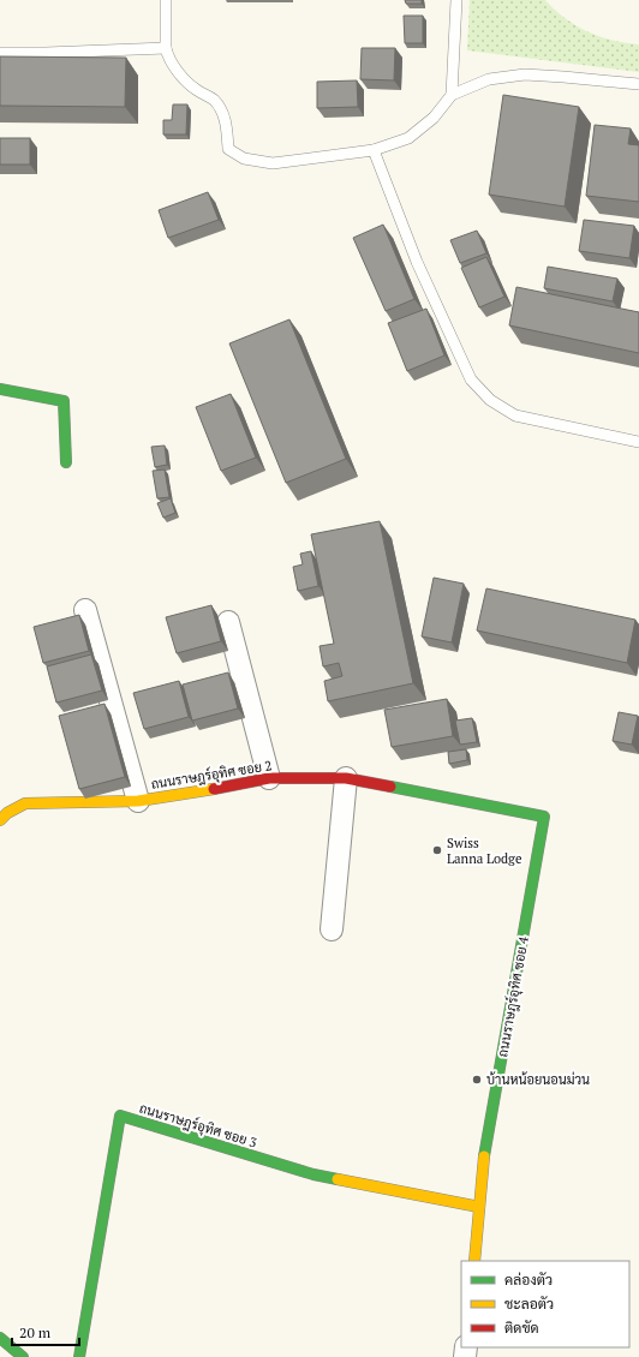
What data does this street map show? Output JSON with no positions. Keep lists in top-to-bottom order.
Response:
{
  "streets": {
    "street": ["ถนนราษฎร์อุทิศ ซอย 2", "ถนนราษฎร์อุทิศ ซอย 4", "ถนนราษฎร์อุทิศ ซอย 3"]
  },
  "crossings": [
    ["ถนนราษฎร์อุทิศ ซอย 2", "ถนนราษฎร์อุทิศ ซอย 4"],
    ["ถนนราษฎร์อุทิศ ซอย 4", "ถนนราษฎร์อุทิศ ซอย 3"]
  ],
  "places": ["Swiss Lanna Lodge", "บ้านหน้อยนอนม่วน"],
  "legend": ["คล่องตัว", "ชะลอตัว", "ติดขัด"],
  "scale_bar": "20 m"
}
